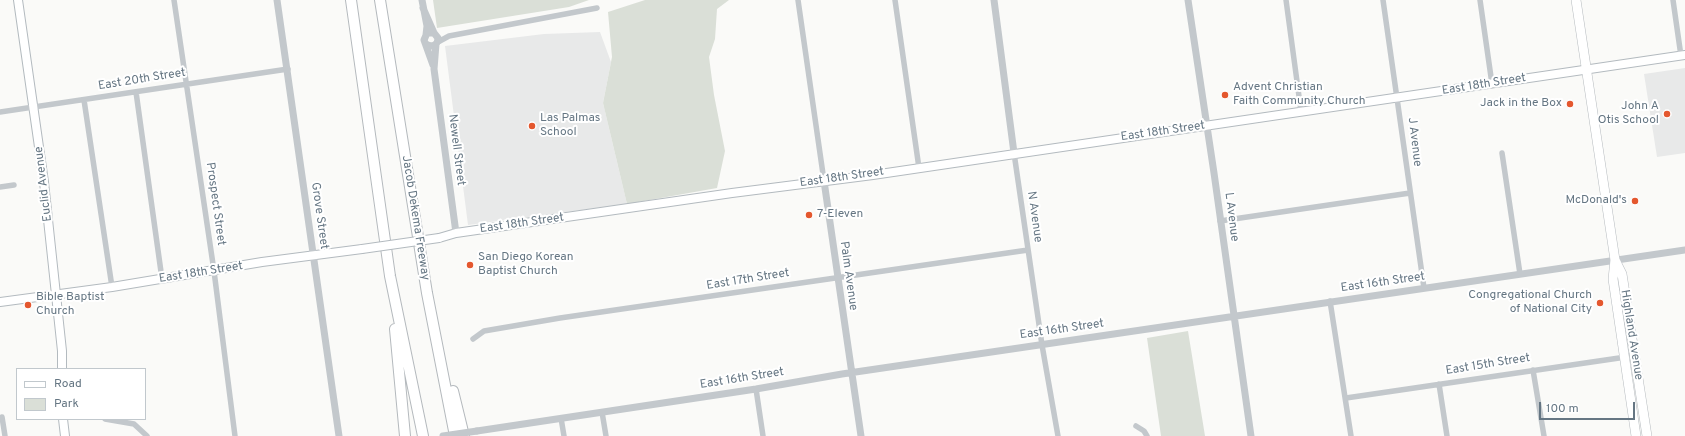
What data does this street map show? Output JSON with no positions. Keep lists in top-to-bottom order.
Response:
{
  "streets": {
    "highway": ["Jacob Dekema Freeway"],
    "main road": ["East 18th Street", "Euclid Avenue", "Highland Avenue"],
    "street": [
      "East 20th Street",
      "J Avenue",
      "Newell Street",
      "Prospect Street",
      "Grove Street",
      "N Avenue",
      "L Avenue",
      "Palm Avenue",
      "East 17th Street",
      "East 16th Street",
      "East 15th Street"
    ]
  },
  "crossings": [
    ["East 20th Street", "Euclid Avenue"],
    ["East 20th Street", "Prospect Street"],
    ["East 20th Street", "Grove Street"],
    ["East 18th Street", "J Avenue"],
    ["East 18th Street", "Newell Street"],
    ["East 18th Street", "Euclid Avenue"],
    ["East 18th Street", "Prospect Street"],
    ["East 18th Street", "Grove Street"],
    ["East 18th Street", "N Avenue"],
    ["East 18th Street", "L Avenue"],
    ["East 18th Street", "Palm Avenue"],
    ["East 18th Street", "Highland Avenue"],
    ["J Avenue", "East 16th Street"],
    ["N Avenue", "East 17th Street"],
    ["N Avenue", "East 16th Street"],
    ["L Avenue", "East 16th Street"],
    ["Palm Avenue", "East 17th Street"],
    ["Palm Avenue", "East 16th Street"],
    ["East 16th Street", "Highland Avenue"],
    ["Highland Avenue", "East 15th Street"]
  ],
  "places": [
    "Advent Christian Faith Community Church",
    "Jack in the Box",
    "John A Otis School",
    "Las Palmas School",
    "McDonald's",
    "7-Eleven",
    "San Diego Korean Baptist Church",
    "Congregational Church of National City",
    "Bible Baptist Church"
  ],
  "legend": ["Road", "Park"],
  "scale_bar": "100 m"
}
